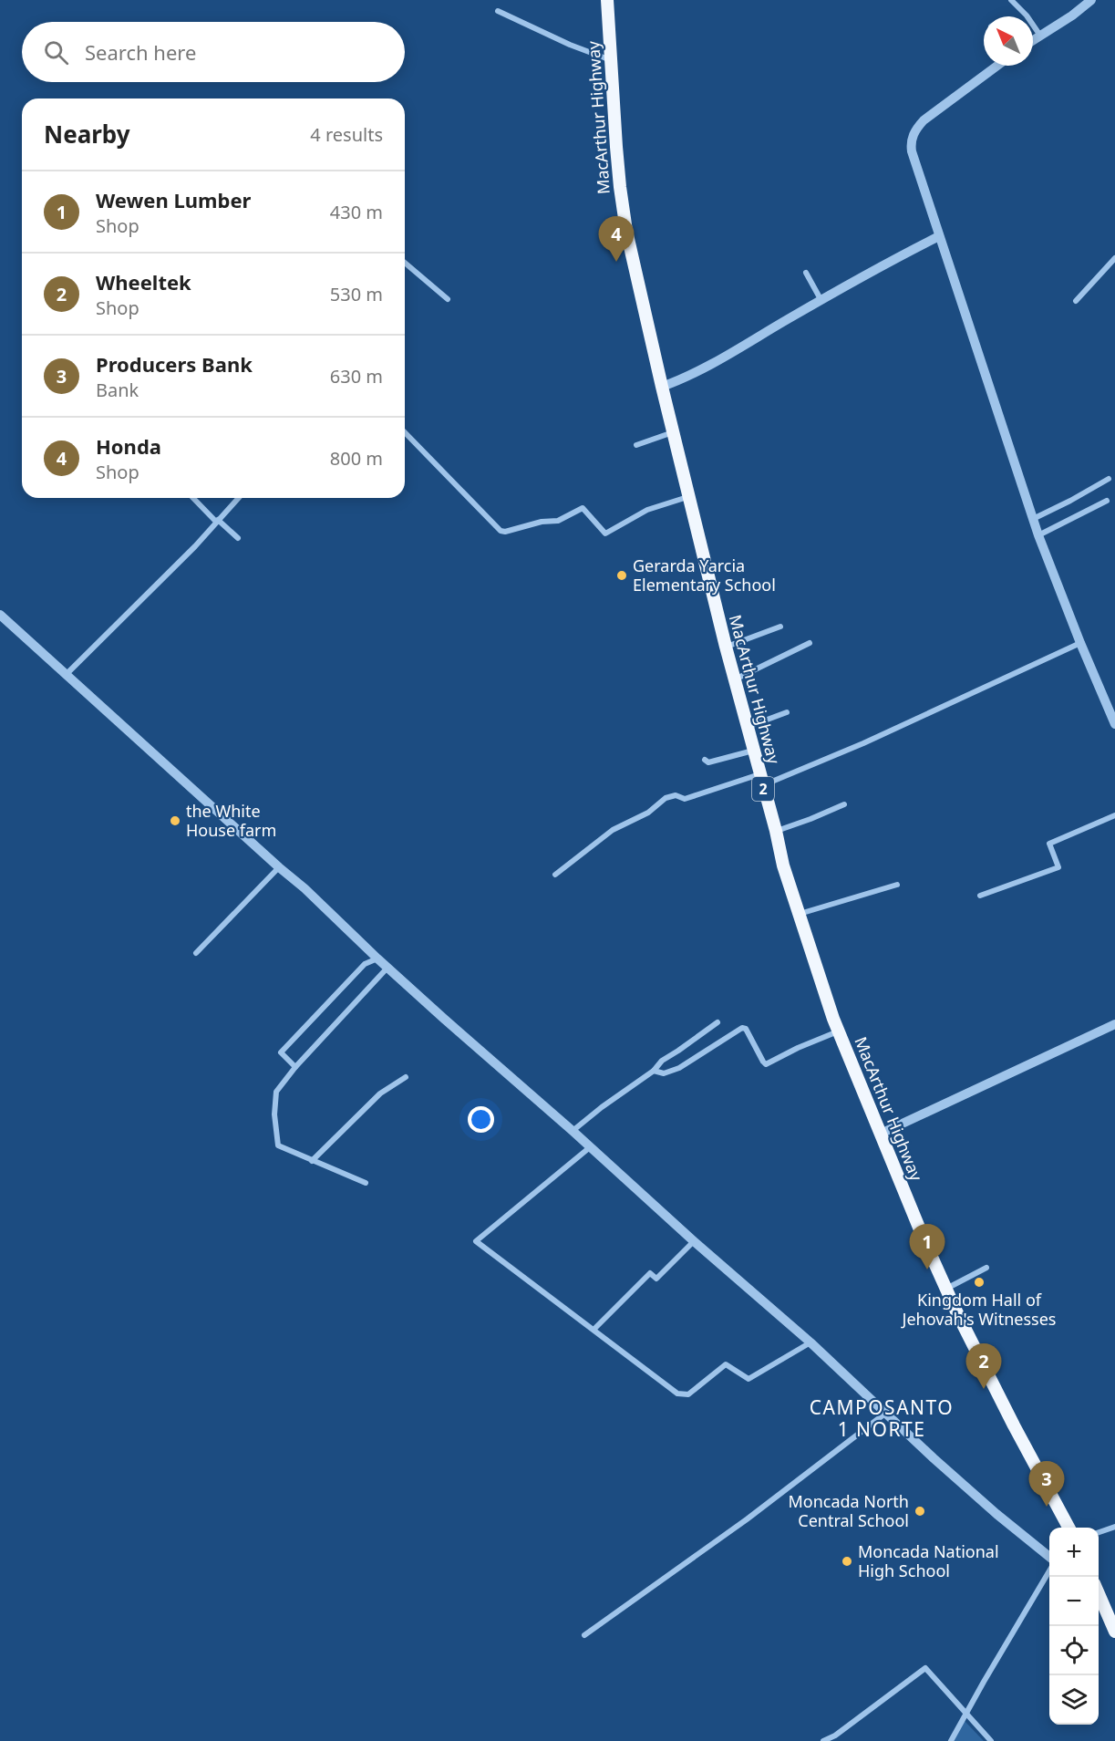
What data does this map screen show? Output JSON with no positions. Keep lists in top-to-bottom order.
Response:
{
  "streets": {
    "highway": ["MacArthur Highway", "2"]
  },
  "districts": ["CAMPOSANTO 1 NORTE"],
  "places": [
    "Gerarda Yarcia Elementary School",
    "the White House farm",
    "Kingdom Hall of Jehovah's Witnesses",
    "Moncada North Central School",
    "Moncada National High School"
  ],
  "north": "top left",
  "page": {
    "search": "Search here",
    "heading": ["Nearby", "4 results"],
    "list": [
      {
        "mark": "1",
        "name": "Wewen Lumber",
        "note": "Shop",
        "value": "430 m"
      },
      {
        "mark": "2",
        "name": "Wheeltek",
        "note": "Shop",
        "value": "530 m"
      },
      {
        "mark": "3",
        "name": "Producers Bank",
        "note": "Bank",
        "value": "630 m"
      },
      {
        "mark": "4",
        "name": "Honda",
        "note": "Shop",
        "value": "800 m"
      }
    ],
    "pins": [
      "4",
      "1",
      "2",
      "3"
    ],
    "map_buttons": ["+", "−"]
  }
}
